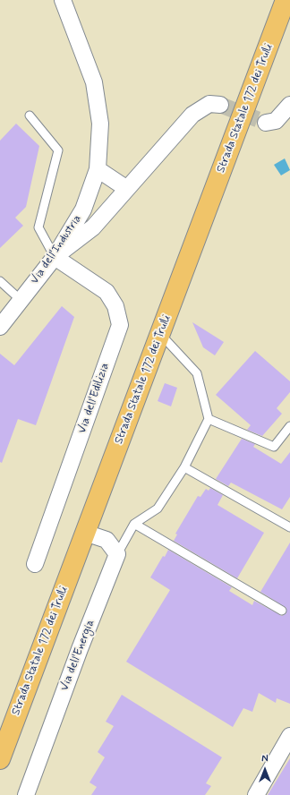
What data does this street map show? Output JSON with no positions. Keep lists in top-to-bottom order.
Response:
{
  "streets": {
    "main road": ["Strada Statale 172 dei Trulli"],
    "street": ["Via dell'Industria", "Via dell'Edilizia", "Via dell'Energia"]
  },
  "crossings": [
    ["Via dell'Industria", "Via dell'Edilizia"]
  ],
  "north": "top"
}
